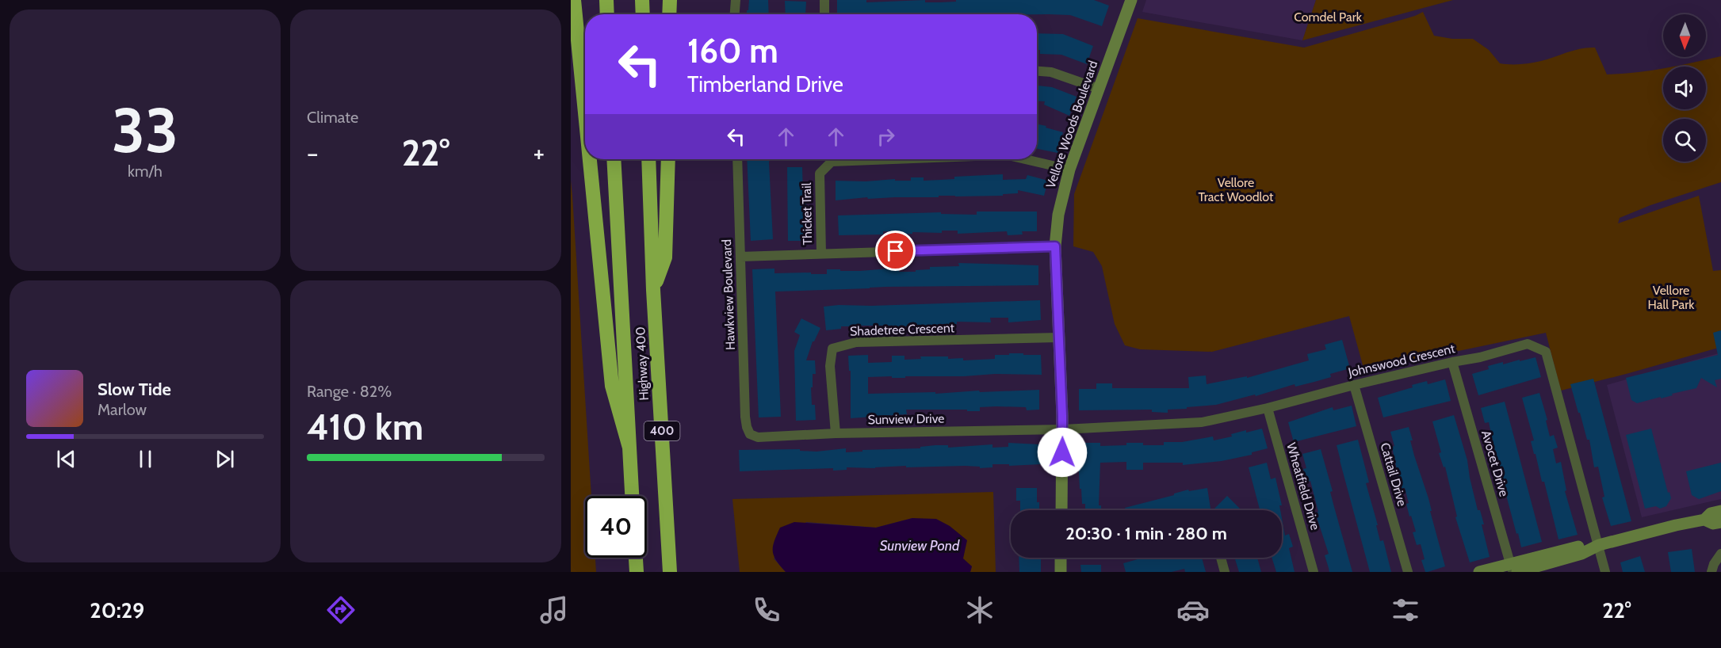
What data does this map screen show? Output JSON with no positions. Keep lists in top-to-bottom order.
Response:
{
  "streets": {
    "highway": ["Highway 400", "400"],
    "street": [
      "Vellore Woods Boulevard",
      "Thicket Trail",
      "Hawkview Boulevard",
      "Shadetree Crescent",
      "Johnswood Crescent",
      "Sunview Drive",
      "Avocet Drive",
      "Cattail Drive",
      "Wheatfield Drive"
    ]
  },
  "crossings": [
    ["Vellore Woods Boulevard", "Thicket Trail"],
    ["Vellore Woods Boulevard", "Shadetree Crescent"],
    ["Vellore Woods Boulevard", "Johnswood Crescent"],
    ["Vellore Woods Boulevard", "Sunview Drive"],
    ["Hawkview Boulevard", "Sunview Drive"],
    ["Shadetree Crescent", "Sunview Drive"],
    ["Johnswood Crescent", "Sunview Drive"],
    ["Johnswood Crescent", "Avocet Drive"],
    ["Johnswood Crescent", "Cattail Drive"],
    ["Johnswood Crescent", "Wheatfield Drive"]
  ],
  "water": ["Sunview Pond"],
  "parks": ["Comdel Park", "Vellore Tract Woodlot", "Vellore Hall Park"],
  "north": "bottom",
  "page": {
    "tile": [
      ["33", "km/h"],
      "Climate",
      ["Range · 82%", "410 km"]
    ],
    "turn": ["160 m", "Timberland Drive"],
    "heat": ["−", "22°", "+"],
    "song": ["Slow Tide", "Marlow"],
    "limit": "40",
    "trip": "20:30 · 1 min · 280 m",
    "tabs": ["20:29", "22°"]
  }
}
